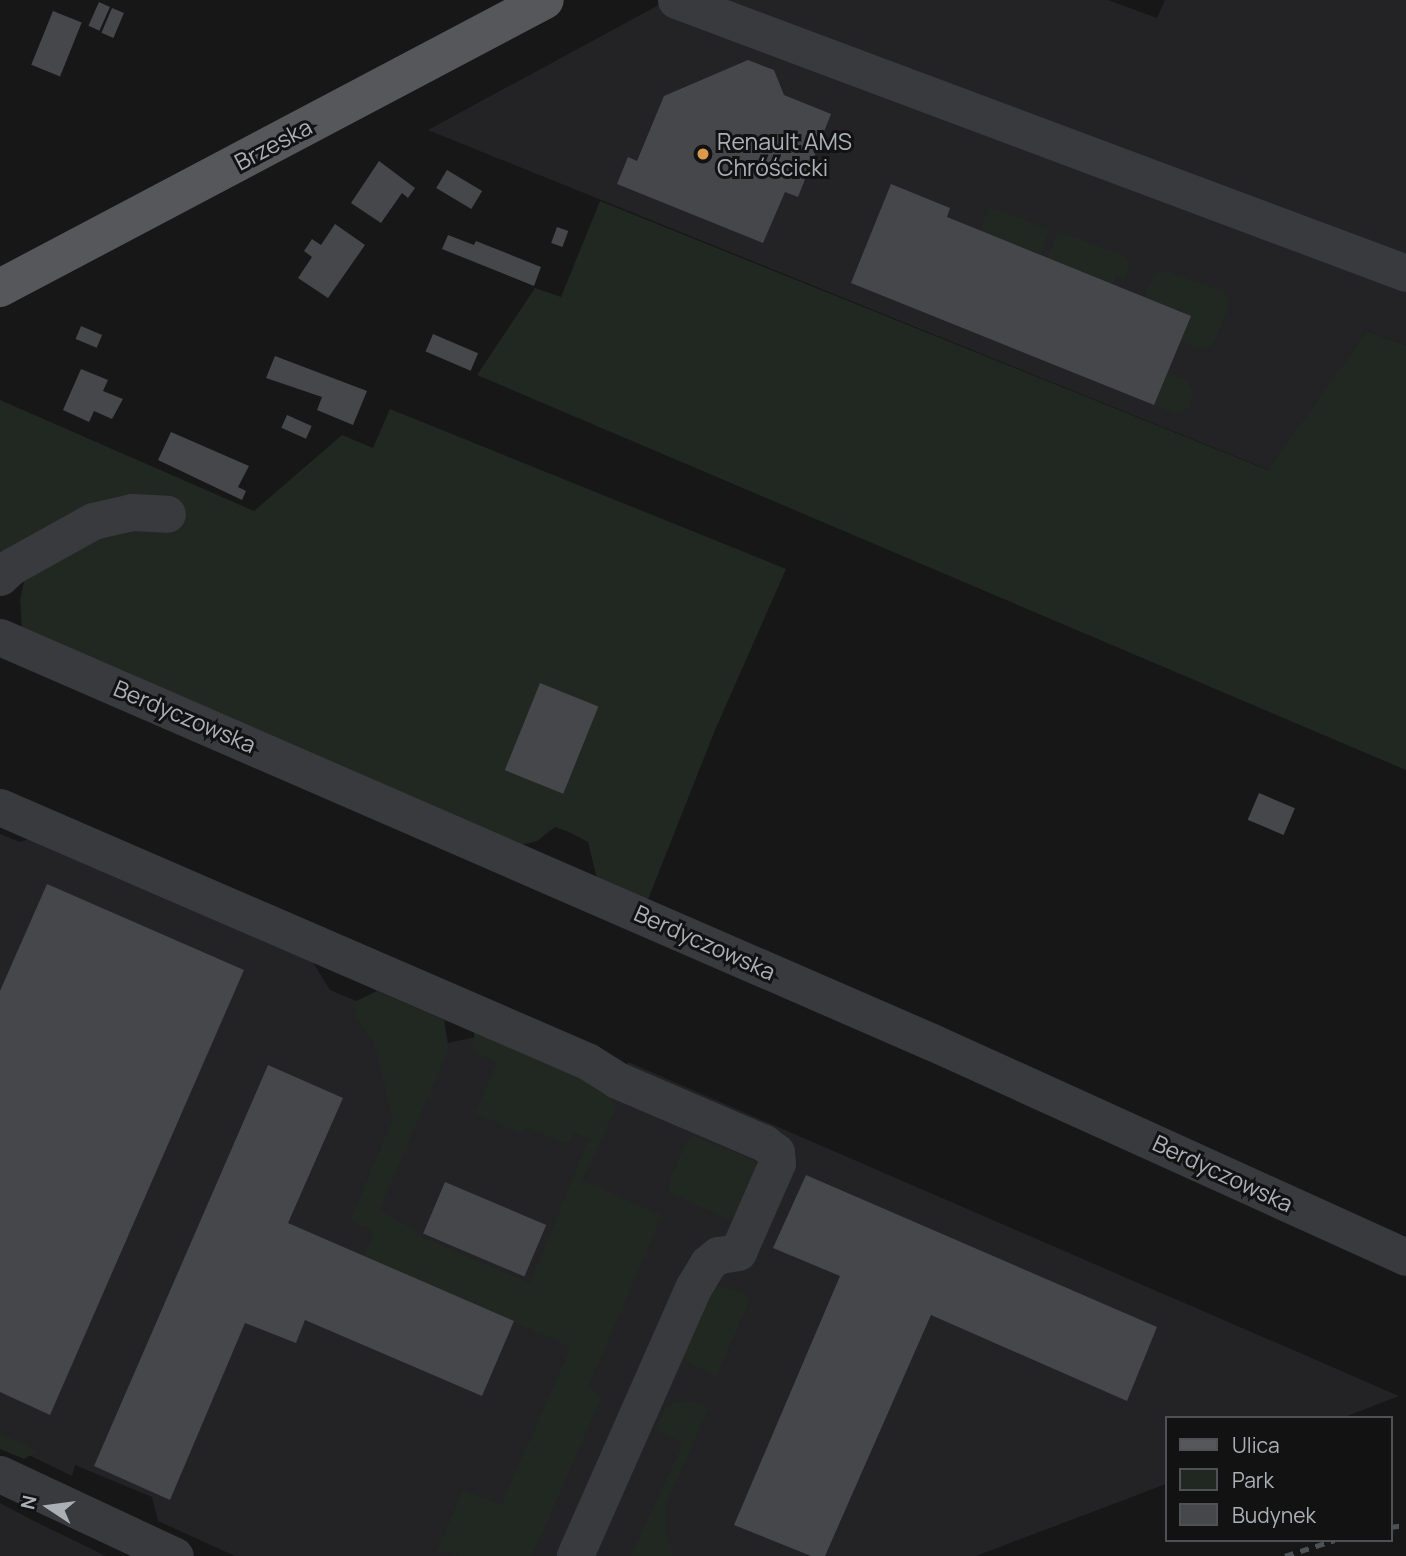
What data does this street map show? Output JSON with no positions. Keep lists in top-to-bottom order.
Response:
{
  "streets": {
    "main road": ["Brzeska"],
    "street": ["Berdyczowska"]
  },
  "places": ["Renault AMS Chróścicki"],
  "legend": ["Ulica", "Park", "Budynek"],
  "north": "left"
}
